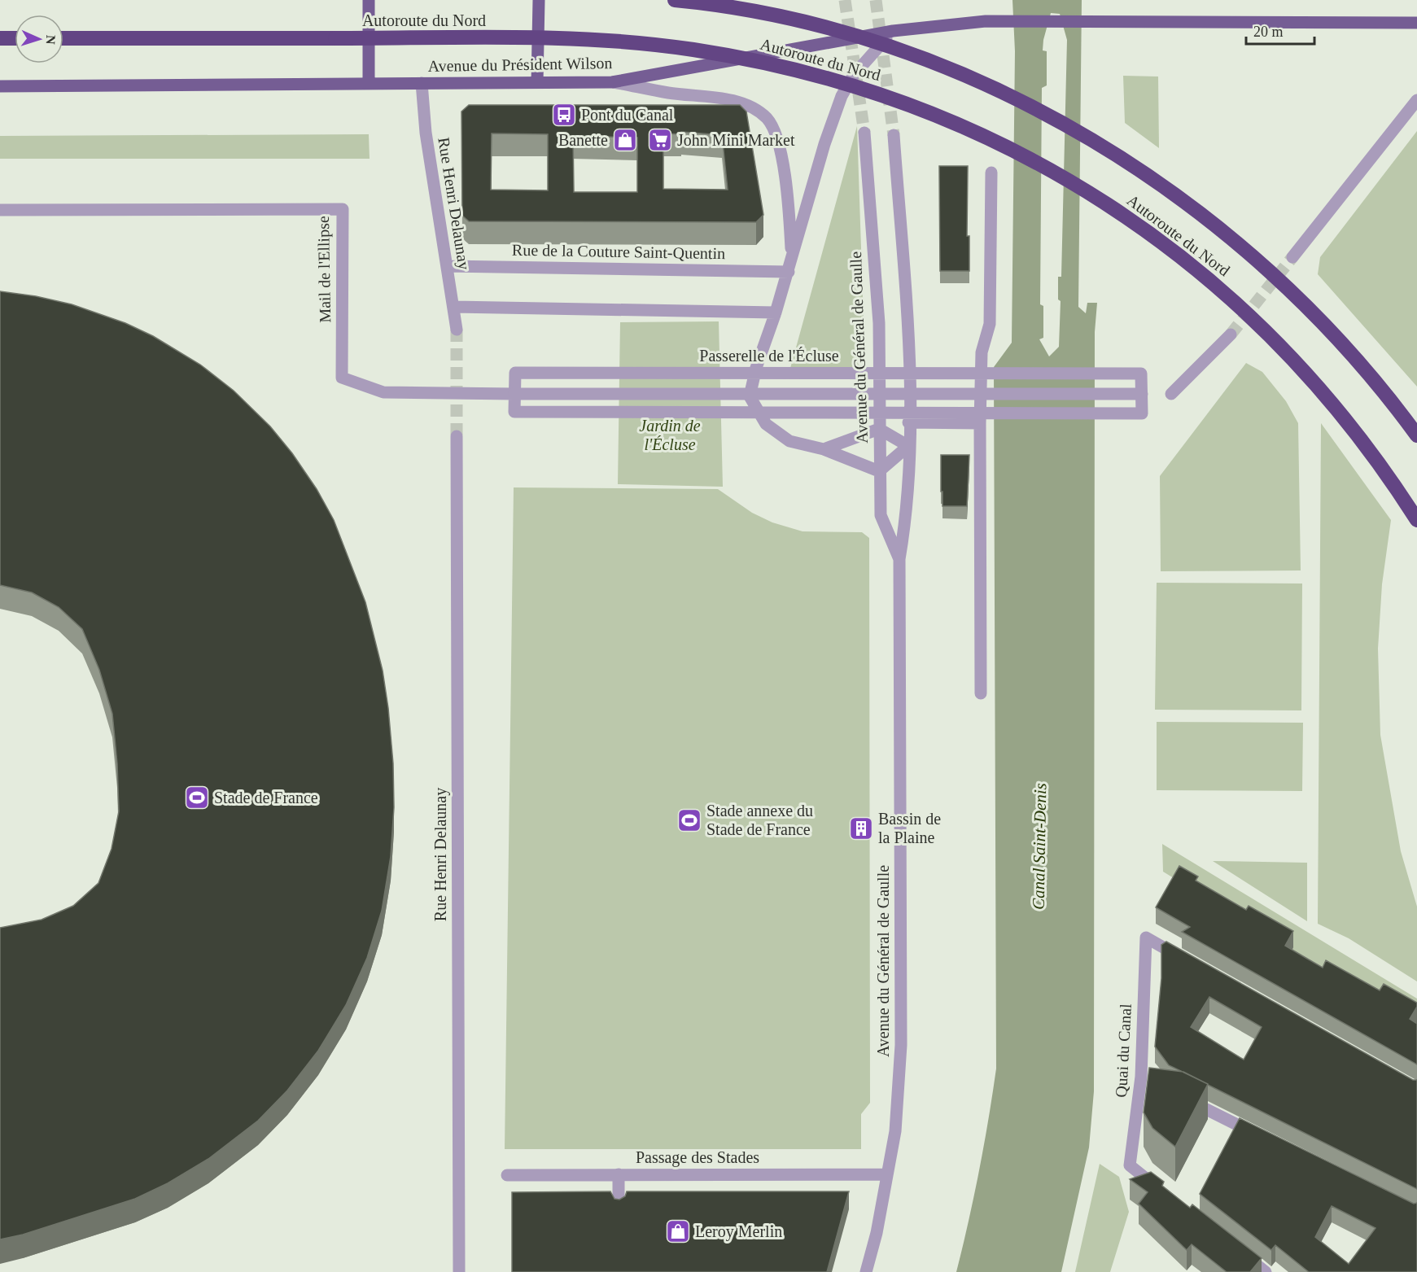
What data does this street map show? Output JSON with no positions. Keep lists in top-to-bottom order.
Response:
{
  "streets": {
    "highway": ["Autoroute du Nord"],
    "main road": ["Avenue du Président Wilson"],
    "street": [
      "Rue Henri Delaunay",
      "Rue de la Couture Saint-Quentin",
      "Mail de l'Ellipse",
      "Avenue du Général de Gaulle",
      "Passerelle de l'Écluse",
      "Quai du Canal",
      "Passage des Stades"
    ]
  },
  "crossings": [
    ["Avenue du Président Wilson", "Rue Henri Delaunay"],
    ["Rue Henri Delaunay", "Rue de la Couture Saint-Quentin"],
    ["Mail de l'Ellipse", "Passerelle de l'Écluse"],
    ["Avenue du Général de Gaulle", "Passage des Stades"]
  ],
  "water": ["Canal Saint-Denis"],
  "parks": ["Jardin de l'Écluse"],
  "places": {
    "bus stop": ["Pont du Canal"],
    "shop": ["Banette", "Leroy Merlin"],
    "supermarket": ["John Mini Market"],
    "sports": ["Stade de France", "Stade annexe du Stade de France"],
    "building": ["Bassin de la Plaine"]
  },
  "scale_bar": "20 m",
  "north": "right"
}
